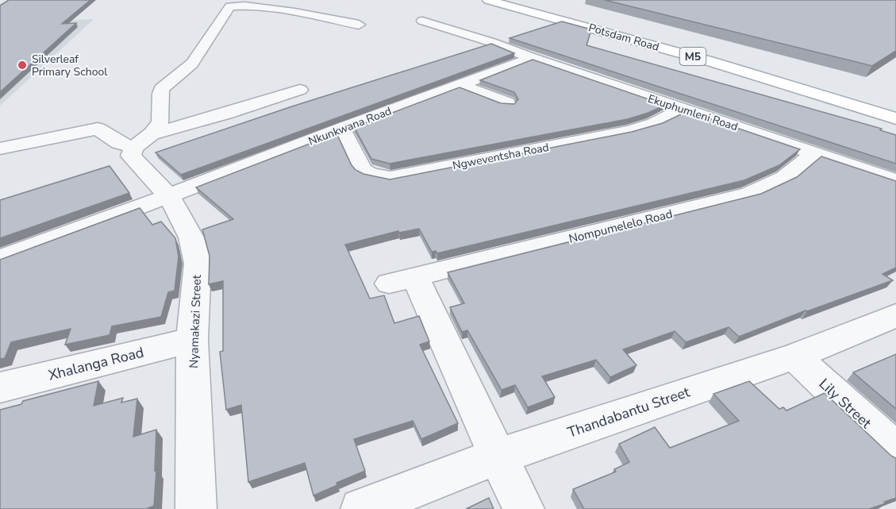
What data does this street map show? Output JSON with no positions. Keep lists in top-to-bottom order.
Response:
{
  "streets": {
    "main road": ["Potsdam Road", "M5"],
    "street": [
      "Ekuphumleni Road",
      "Nkunkwana Road",
      "Ngweventsha Road",
      "Nompumelelo Road",
      "Nyamakazi Street",
      "Xhalanga Road",
      "Lily Street",
      "Thandabantu Street"
    ]
  },
  "crossings": [
    ["Ekuphumleni Road", "Nkunkwana Road"],
    ["Ekuphumleni Road", "Ngweventsha Road"],
    ["Ekuphumleni Road", "Nompumelelo Road"],
    ["Nkunkwana Road", "Ngweventsha Road"],
    ["Nkunkwana Road", "Nyamakazi Street"],
    ["Nompumelelo Road", "Thandabantu Street"],
    ["Nyamakazi Street", "Xhalanga Road"],
    ["Lily Street", "Thandabantu Street"]
  ],
  "places": ["Silverleaf Primary School"]
}
